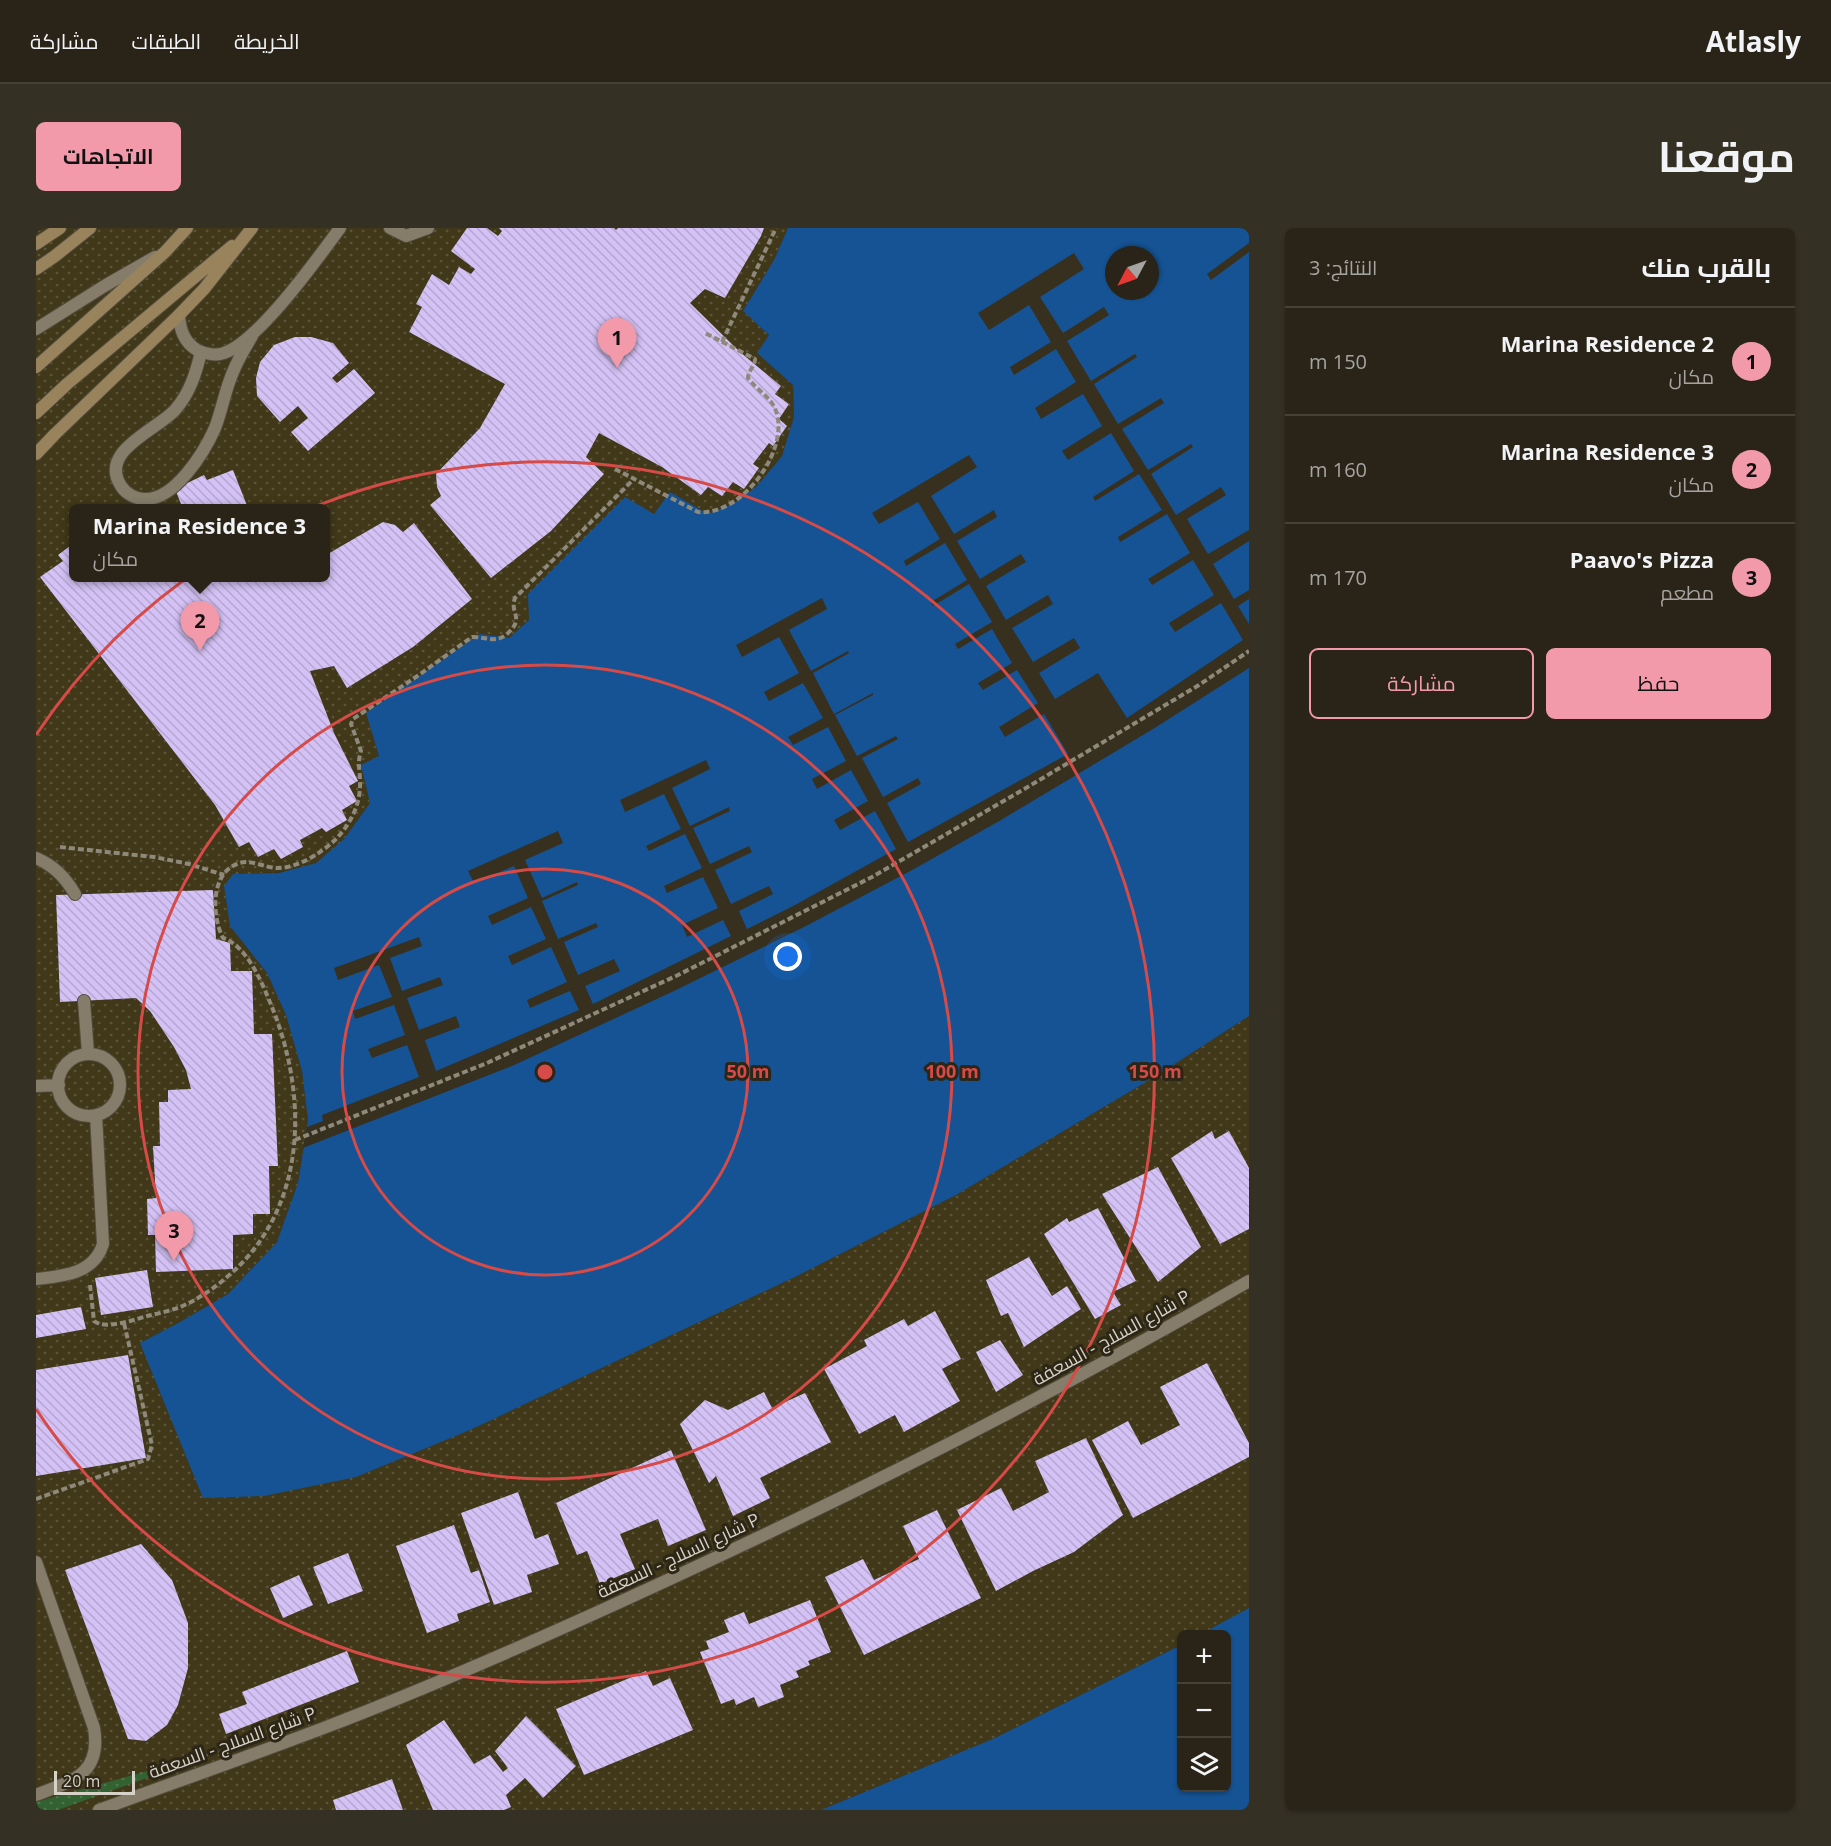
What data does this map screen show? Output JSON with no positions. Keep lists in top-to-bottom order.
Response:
{
  "streets": {
    "street": ["شارع السلاج - السعفة P"]
  },
  "scale_bar": "20 m",
  "north": "bottom left",
  "page": {
    "header": "Atlasly",
    "nav": ["الخريطة", "الطبقات", "مشاركة"],
    "title": "موقعنا",
    "buttons": [
      "الاتجاهات",
      ["حفظ", "مشاركة"]
    ],
    "heading": ["بالقرب منك", "النتائج: 3"],
    "list": [
      {
        "mark": "1",
        "name": "Marina Residence 2",
        "note": "مكان",
        "value": "150 m"
      },
      {
        "mark": "2",
        "name": "Marina Residence 3",
        "note": "مكان",
        "value": "160 m"
      },
      {
        "mark": "3",
        "name": "Paavo's Pizza",
        "note": "مطعم",
        "value": "170 m"
      }
    ],
    "pins": ["1", "2", "3"],
    "popup": ["Marina Residence 3", "مكان"],
    "map_buttons": ["+", "−"],
    "scale": "20 m"
  },
  "rings": ["50 m", "100 m", "150 m"]
}
